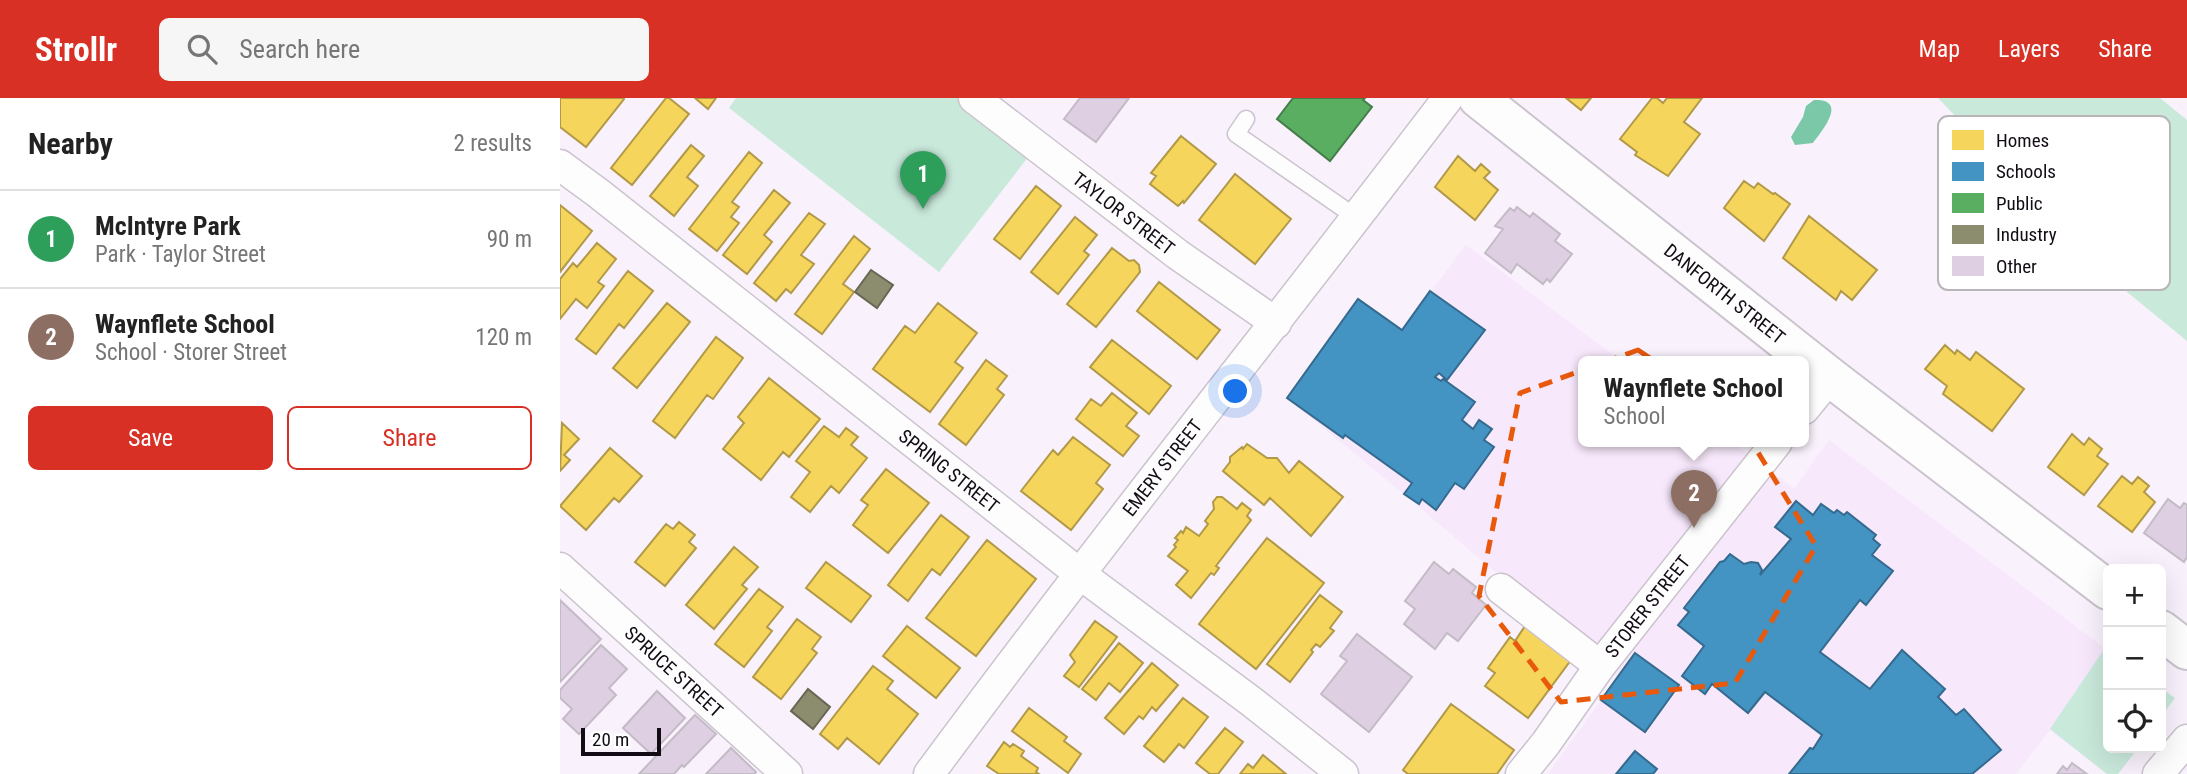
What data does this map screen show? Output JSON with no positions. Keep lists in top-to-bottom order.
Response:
{
  "streets": {
    "street": [
      "TAYLOR STREET",
      "DANFORTH STREET",
      "EMERY STREET",
      "SPRING STREET",
      "STORER STREET",
      "SPRUCE STREET"
    ]
  },
  "crossings": [
    ["TAYLOR STREET", "EMERY STREET"],
    ["EMERY STREET", "SPRING STREET"]
  ],
  "legend": [
    "Homes",
    "Schools",
    "Public",
    "Industry",
    "Other"
  ],
  "scale_bar": "20 m",
  "page": {
    "header": "Strollr",
    "search": "Search here",
    "nav": ["Map", "Layers", "Share"],
    "heading": ["Nearby", "2 results"],
    "pins": ["1", "2"],
    "list": [
      {
        "mark": "1",
        "name": "McIntyre Park",
        "note": "Park · Taylor Street",
        "value": "90 m"
      },
      {
        "mark": "2",
        "name": "Waynflete School",
        "note": "School · Storer Street",
        "value": "120 m"
      }
    ],
    "popup": ["Waynflete School", "School"],
    "buttons": ["Save", "Share"],
    "map_buttons": ["+", "−"],
    "scale": "20 m"
  }
}
